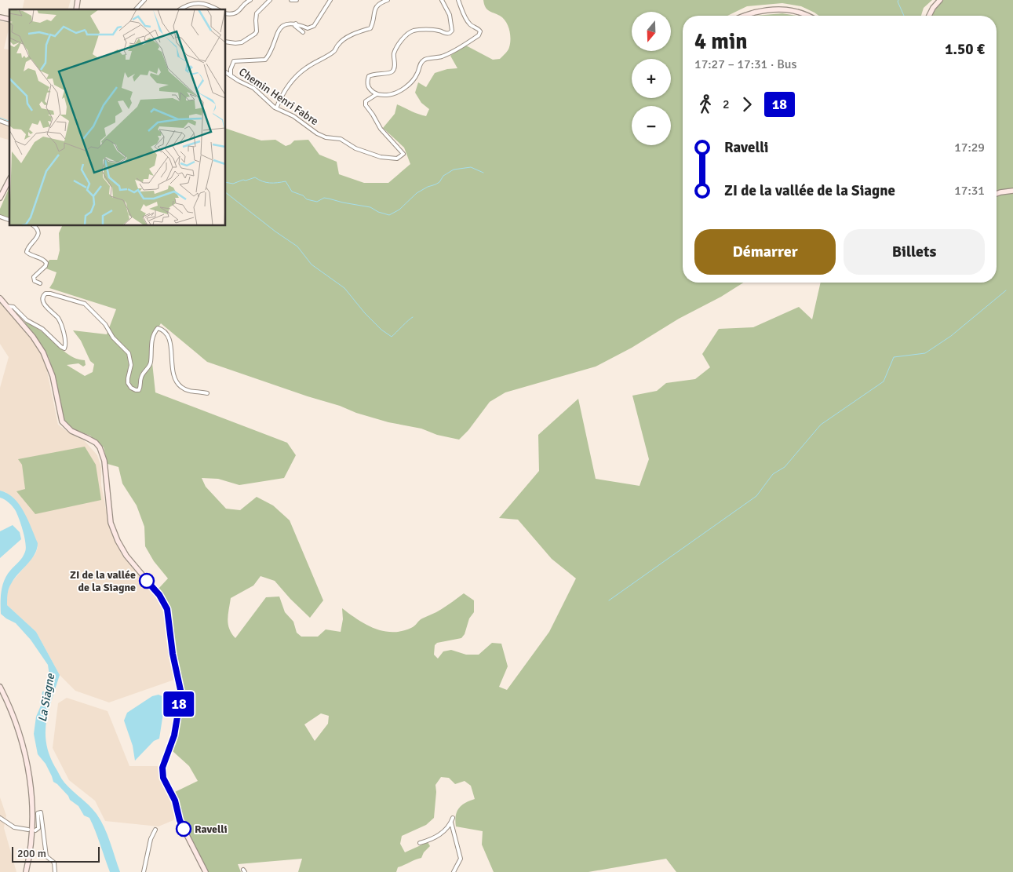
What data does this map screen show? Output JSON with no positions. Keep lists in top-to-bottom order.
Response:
{
  "streets": {
    "street": ["Chemin Henri Fabre"]
  },
  "water": ["La Siagne"],
  "places": ["ZI de la vallée de la Siagne", "Ravelli"],
  "lines": ["bus line 18"],
  "scale_bar": "200 m",
  "north": "bottom",
  "page": {
    "on_map": "18",
    "map_buttons": ["+", "−"],
    "heading": ["4 min", "17:27 – 17:31 · Bus", "1.50 €"],
    "legs": ["2", "18"],
    "list": [
      {
        "name": "Ravelli",
        "value": "17:29"
      },
      {
        "name": "ZI de la vallée de la Siagne",
        "value": "17:31"
      }
    ],
    "buttons": ["Démarrer", "Billets"],
    "scale": "200 m"
  }
}
